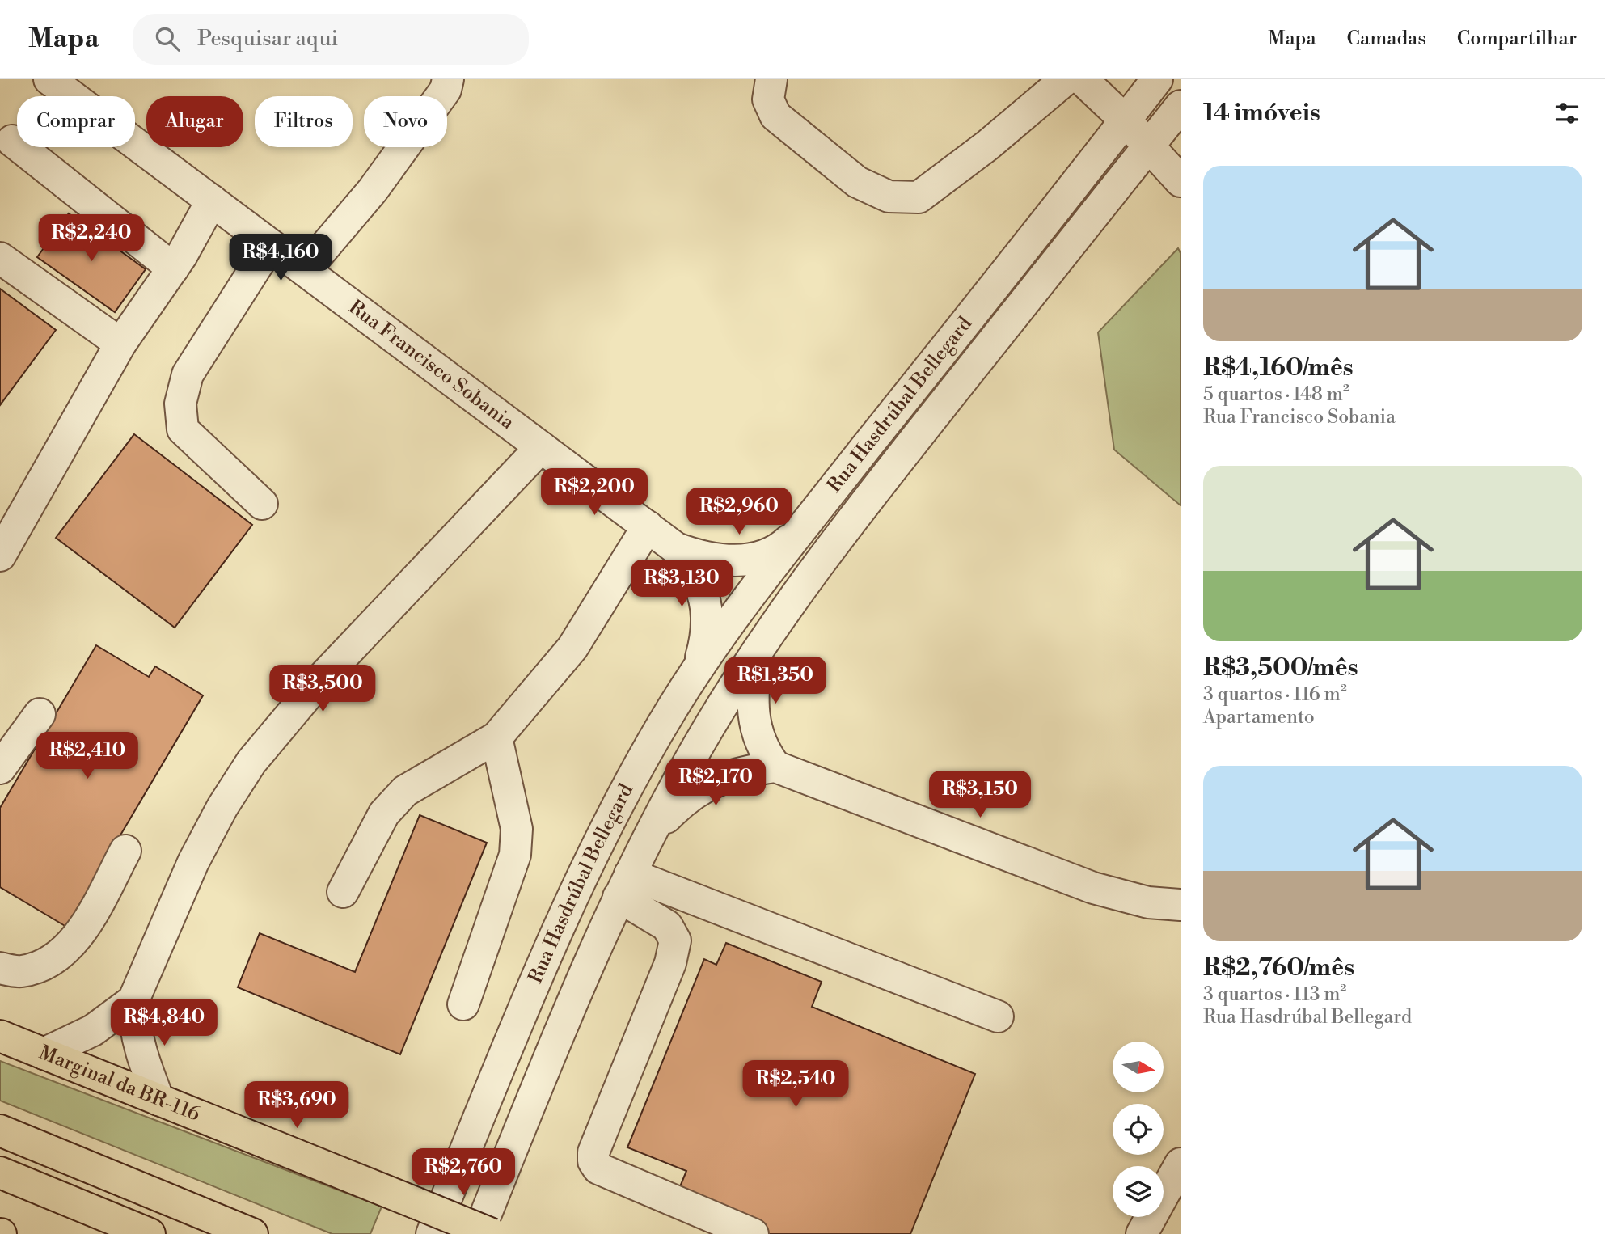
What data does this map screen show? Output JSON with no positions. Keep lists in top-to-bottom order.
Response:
{
  "streets": {
    "main road": ["Marginal da BR-116"],
    "street": ["Rua Francisco Sobania", "Rua Hasdrúbal Bellegard"]
  },
  "crossings": [
    ["Rua Francisco Sobania", "Rua Hasdrúbal Bellegard"]
  ],
  "north": "right",
  "page": {
    "header": "Mapa",
    "search": "Pesquisar aqui",
    "nav": ["Mapa", "Camadas", "Compartilhar"],
    "heading": "14 imóveis",
    "chip": [
      "Comprar",
      "Alugar",
      "Filtros",
      "Novo"
    ],
    "list": [
      {
        "name": "R$4,160/mês",
        "note": "5 quartos · 148 m² · Rua Francisco Sobania"
      },
      {
        "name": "R$3,500/mês",
        "note": "3 quartos · 116 m² · Apartamento"
      },
      {
        "name": "R$2,760/mês",
        "note": "3 quartos · 113 m² · Rua Hasdrúbal Bellegard"
      }
    ],
    "price": [
      "R$2,240",
      "R$4,160",
      "R$2,200",
      "R$2,960",
      "R$3,130",
      "R$1,350",
      "R$3,500",
      "R$2,410",
      "R$2,170",
      "R$3,150",
      "R$4,840",
      "R$2,540",
      "R$3,690",
      "R$2,760"
    ]
  }
}
